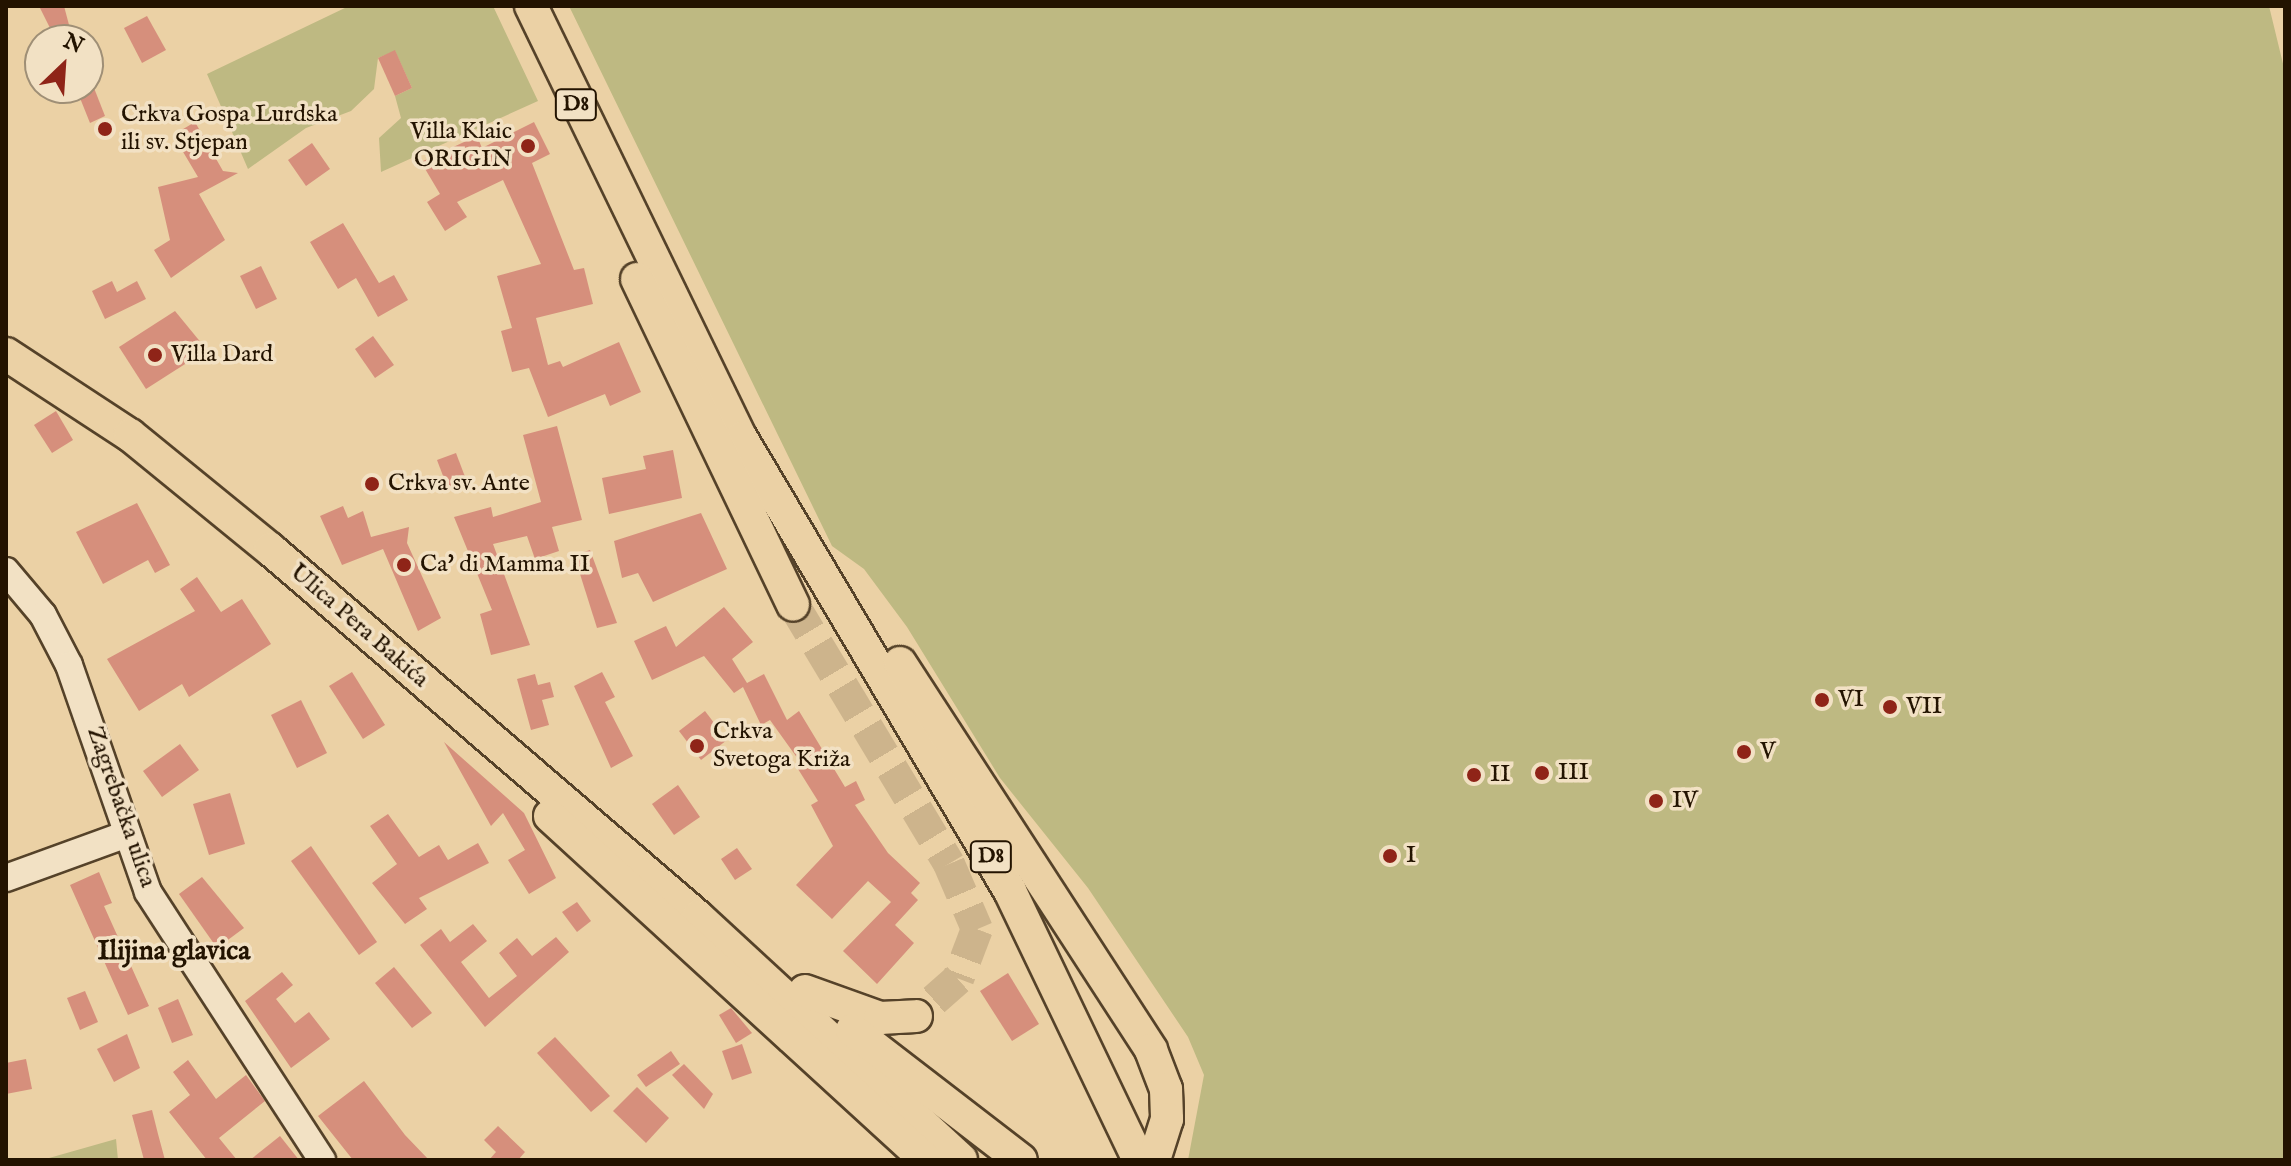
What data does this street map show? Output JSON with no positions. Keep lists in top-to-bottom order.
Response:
{
  "streets": {
    "main road": ["D8", "Ulica Pera Bakića"],
    "street": ["Zagrebačka ulica"]
  },
  "districts": ["Ilijina glavica"],
  "places": [
    "Crkva Gospa Lurdska ili sv. Stjepan",
    "Villa Klaic ORIGIN",
    "Villa Dard",
    "Crkva sv. Ante",
    "Ca' di Mamma II",
    "VI",
    "VII",
    "Crkva Svetoga Križa",
    "V",
    "III",
    "II",
    "IV",
    "I"
  ],
  "north": "top right"
}
